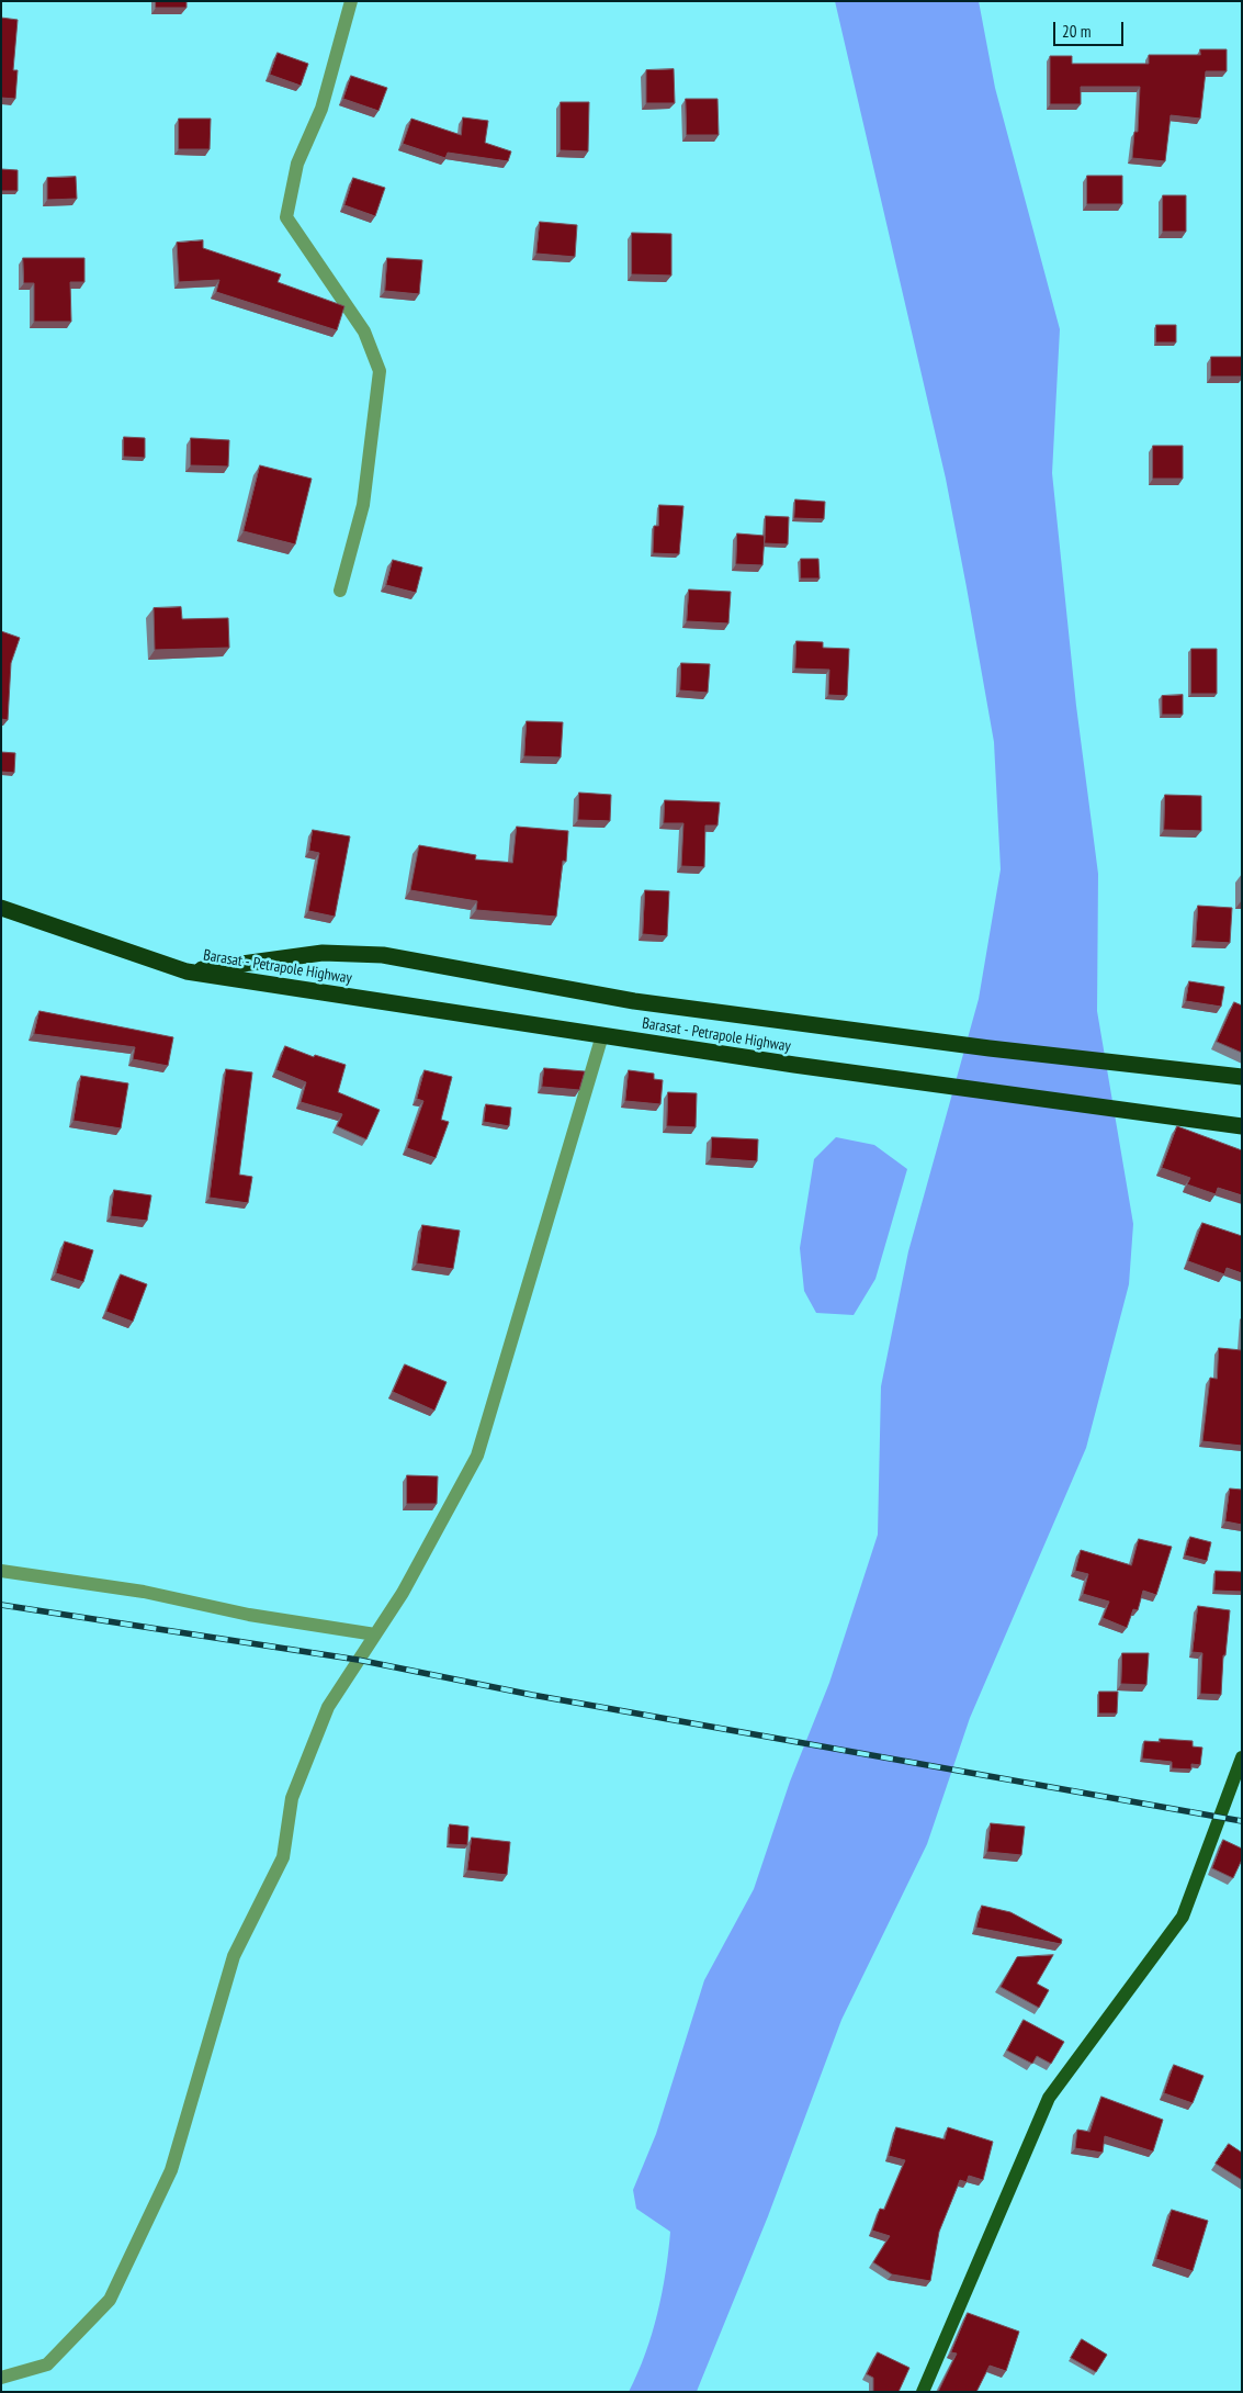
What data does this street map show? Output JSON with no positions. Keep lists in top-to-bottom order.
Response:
{
  "streets": {
    "highway": ["Barasat - Petrapole Highway"]
  },
  "scale_bar": "20 m"
}
